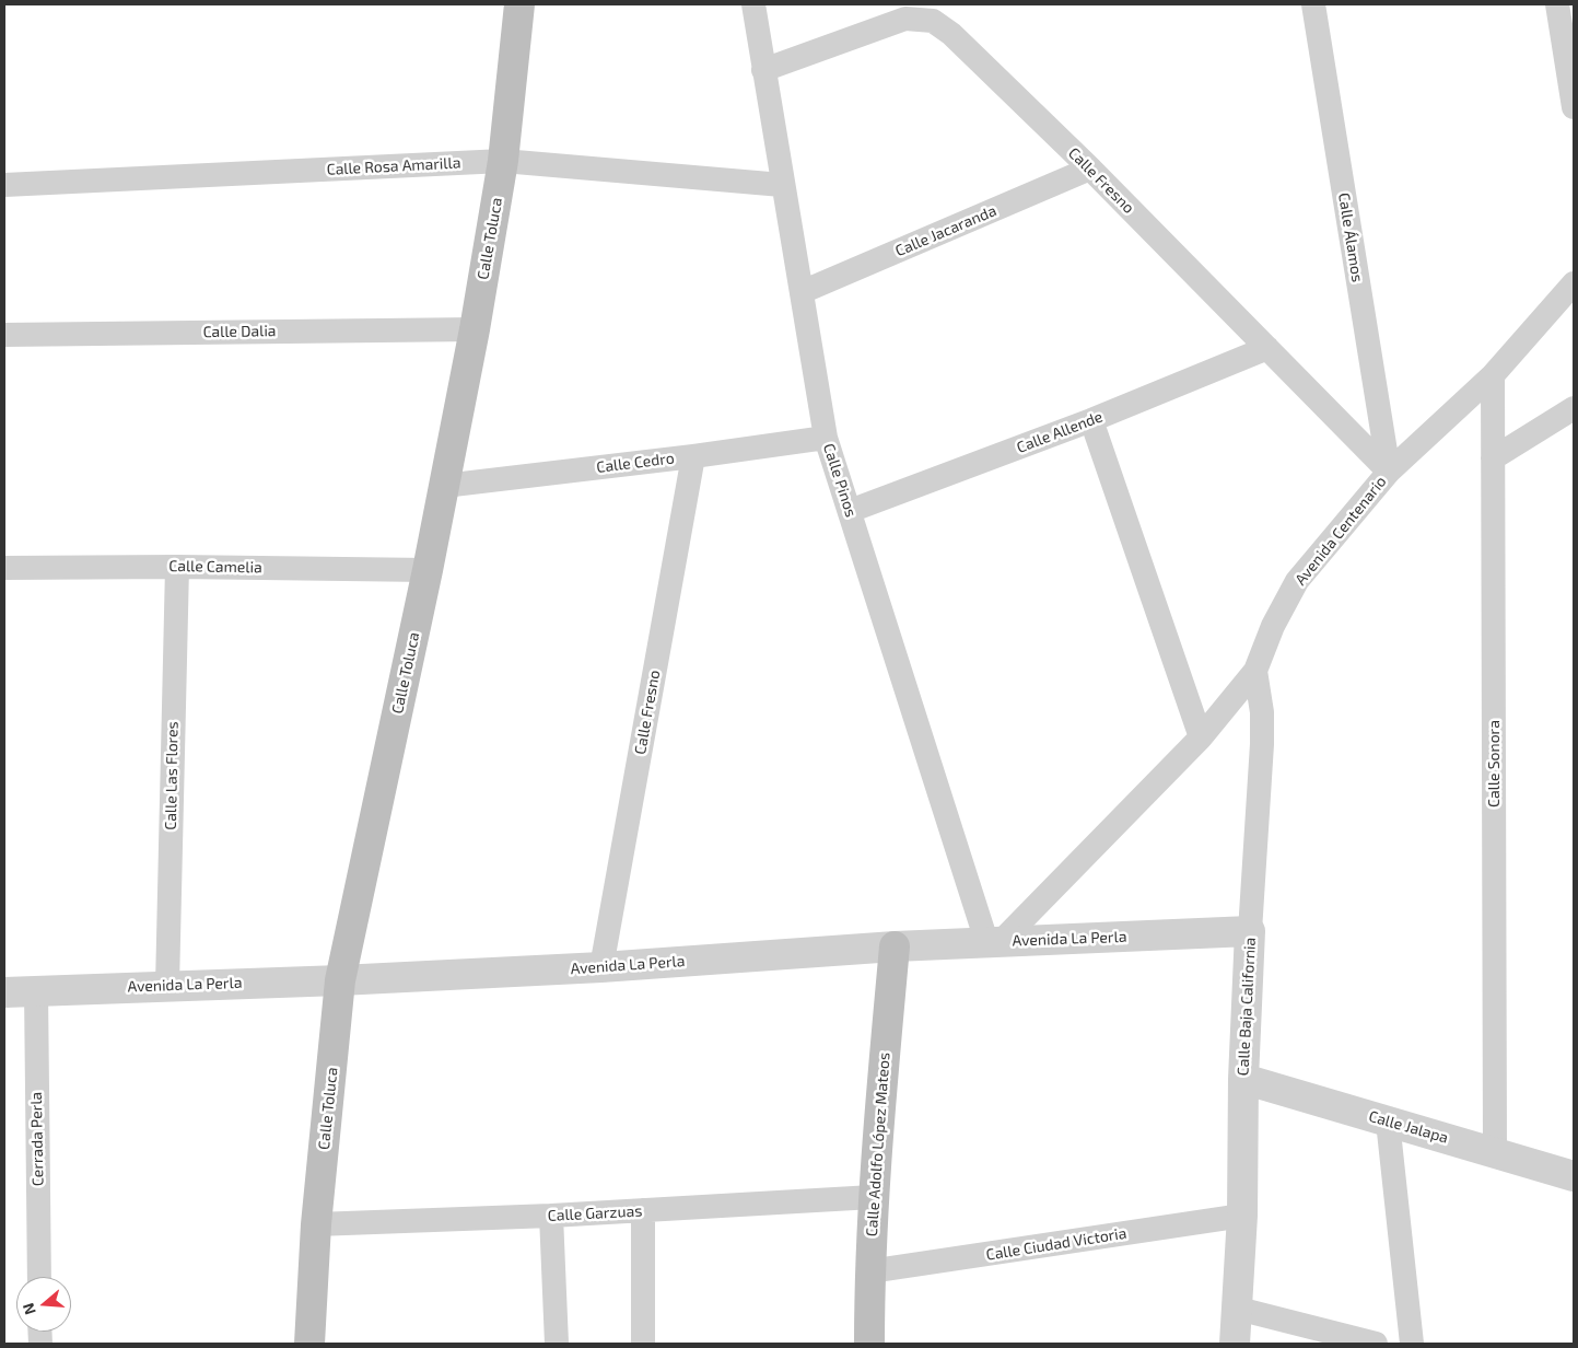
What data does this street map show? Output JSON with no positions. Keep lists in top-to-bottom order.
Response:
{
  "streets": {
    "main road": ["Calle Toluca", "Calle Adolfo López Mateos"],
    "street": [
      "Calle Rosa Amarilla",
      "Calle Fresno",
      "Calle Jacaranda",
      "Calle Álamos",
      "Calle Dalia",
      "Calle Allende",
      "Calle Cedro",
      "Calle Pinos",
      "Avenida Centenario",
      "Calle Camelia",
      "Calle Sonora",
      "Calle Las Flores",
      "Avenida La Perla",
      "Calle Baja California",
      "Calle Jalapa",
      "Cerrada Perla",
      "Calle Garzuas",
      "Calle Ciudad Victoria"
    ]
  },
  "crossings": [
    ["Calle Rosa Amarilla", "Calle Toluca"],
    ["Calle Rosa Amarilla", "Calle Pinos"],
    ["Calle Fresno", "Calle Jacaranda"],
    ["Calle Fresno", "Calle Álamos"],
    ["Calle Fresno", "Calle Allende"],
    ["Calle Fresno", "Calle Cedro"],
    ["Calle Fresno", "Calle Pinos"],
    ["Calle Fresno", "Avenida Centenario"],
    ["Calle Fresno", "Avenida La Perla"],
    ["Calle Jacaranda", "Calle Pinos"],
    ["Calle Álamos", "Avenida Centenario"],
    ["Calle Toluca", "Calle Dalia"],
    ["Calle Toluca", "Calle Cedro"],
    ["Calle Toluca", "Calle Camelia"],
    ["Calle Toluca", "Avenida La Perla"],
    ["Calle Toluca", "Calle Garzuas"],
    ["Calle Allende", "Calle Pinos"],
    ["Calle Cedro", "Calle Pinos"],
    ["Calle Pinos", "Avenida Centenario"],
    ["Calle Pinos", "Avenida La Perla"],
    ["Avenida Centenario", "Calle Sonora"],
    ["Avenida Centenario", "Avenida La Perla"],
    ["Avenida Centenario", "Calle Baja California"],
    ["Calle Camelia", "Calle Las Flores"],
    ["Calle Sonora", "Calle Jalapa"],
    ["Calle Las Flores", "Avenida La Perla"],
    ["Avenida La Perla", "Calle Baja California"],
    ["Avenida La Perla", "Cerrada Perla"],
    ["Avenida La Perla", "Calle Adolfo López Mateos"],
    ["Calle Baja California", "Calle Jalapa"],
    ["Calle Baja California", "Calle Ciudad Victoria"],
    ["Calle Adolfo López Mateos", "Calle Garzuas"],
    ["Calle Adolfo López Mateos", "Calle Ciudad Victoria"]
  ],
  "north": "left"
}
